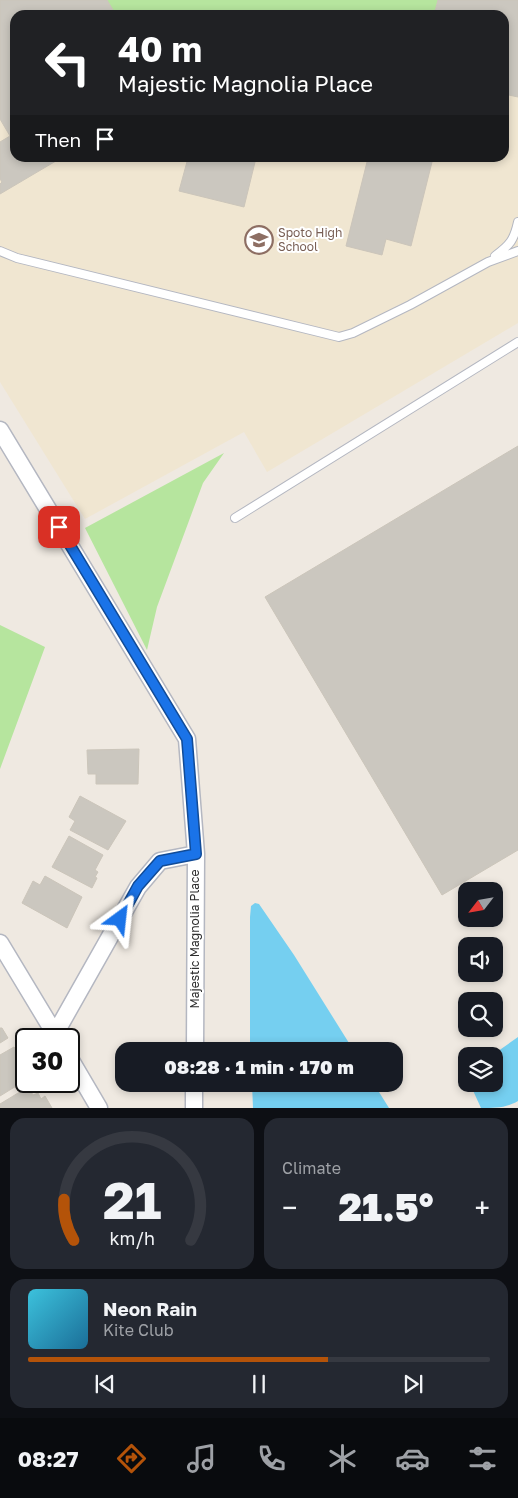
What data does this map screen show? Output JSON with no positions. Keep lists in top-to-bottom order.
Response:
{
  "streets": {
    "street": ["Majestic Magnolia Place"]
  },
  "places": {
    "school or university": ["Spoto High School"]
  },
  "north": "bottom left",
  "page": {
    "turn": ["40 m", "Majestic Magnolia Place"],
    "then": "Then",
    "limit": "30",
    "trip": "08:28 · 1 min · 170 m",
    "tile": "Climate",
    "heat": ["−", "21.5°", "+"],
    "song": ["Neon Rain", "Kite Club"],
    "tabs": "08:27",
    "gauge": ["21", "km/h"]
  }
}
